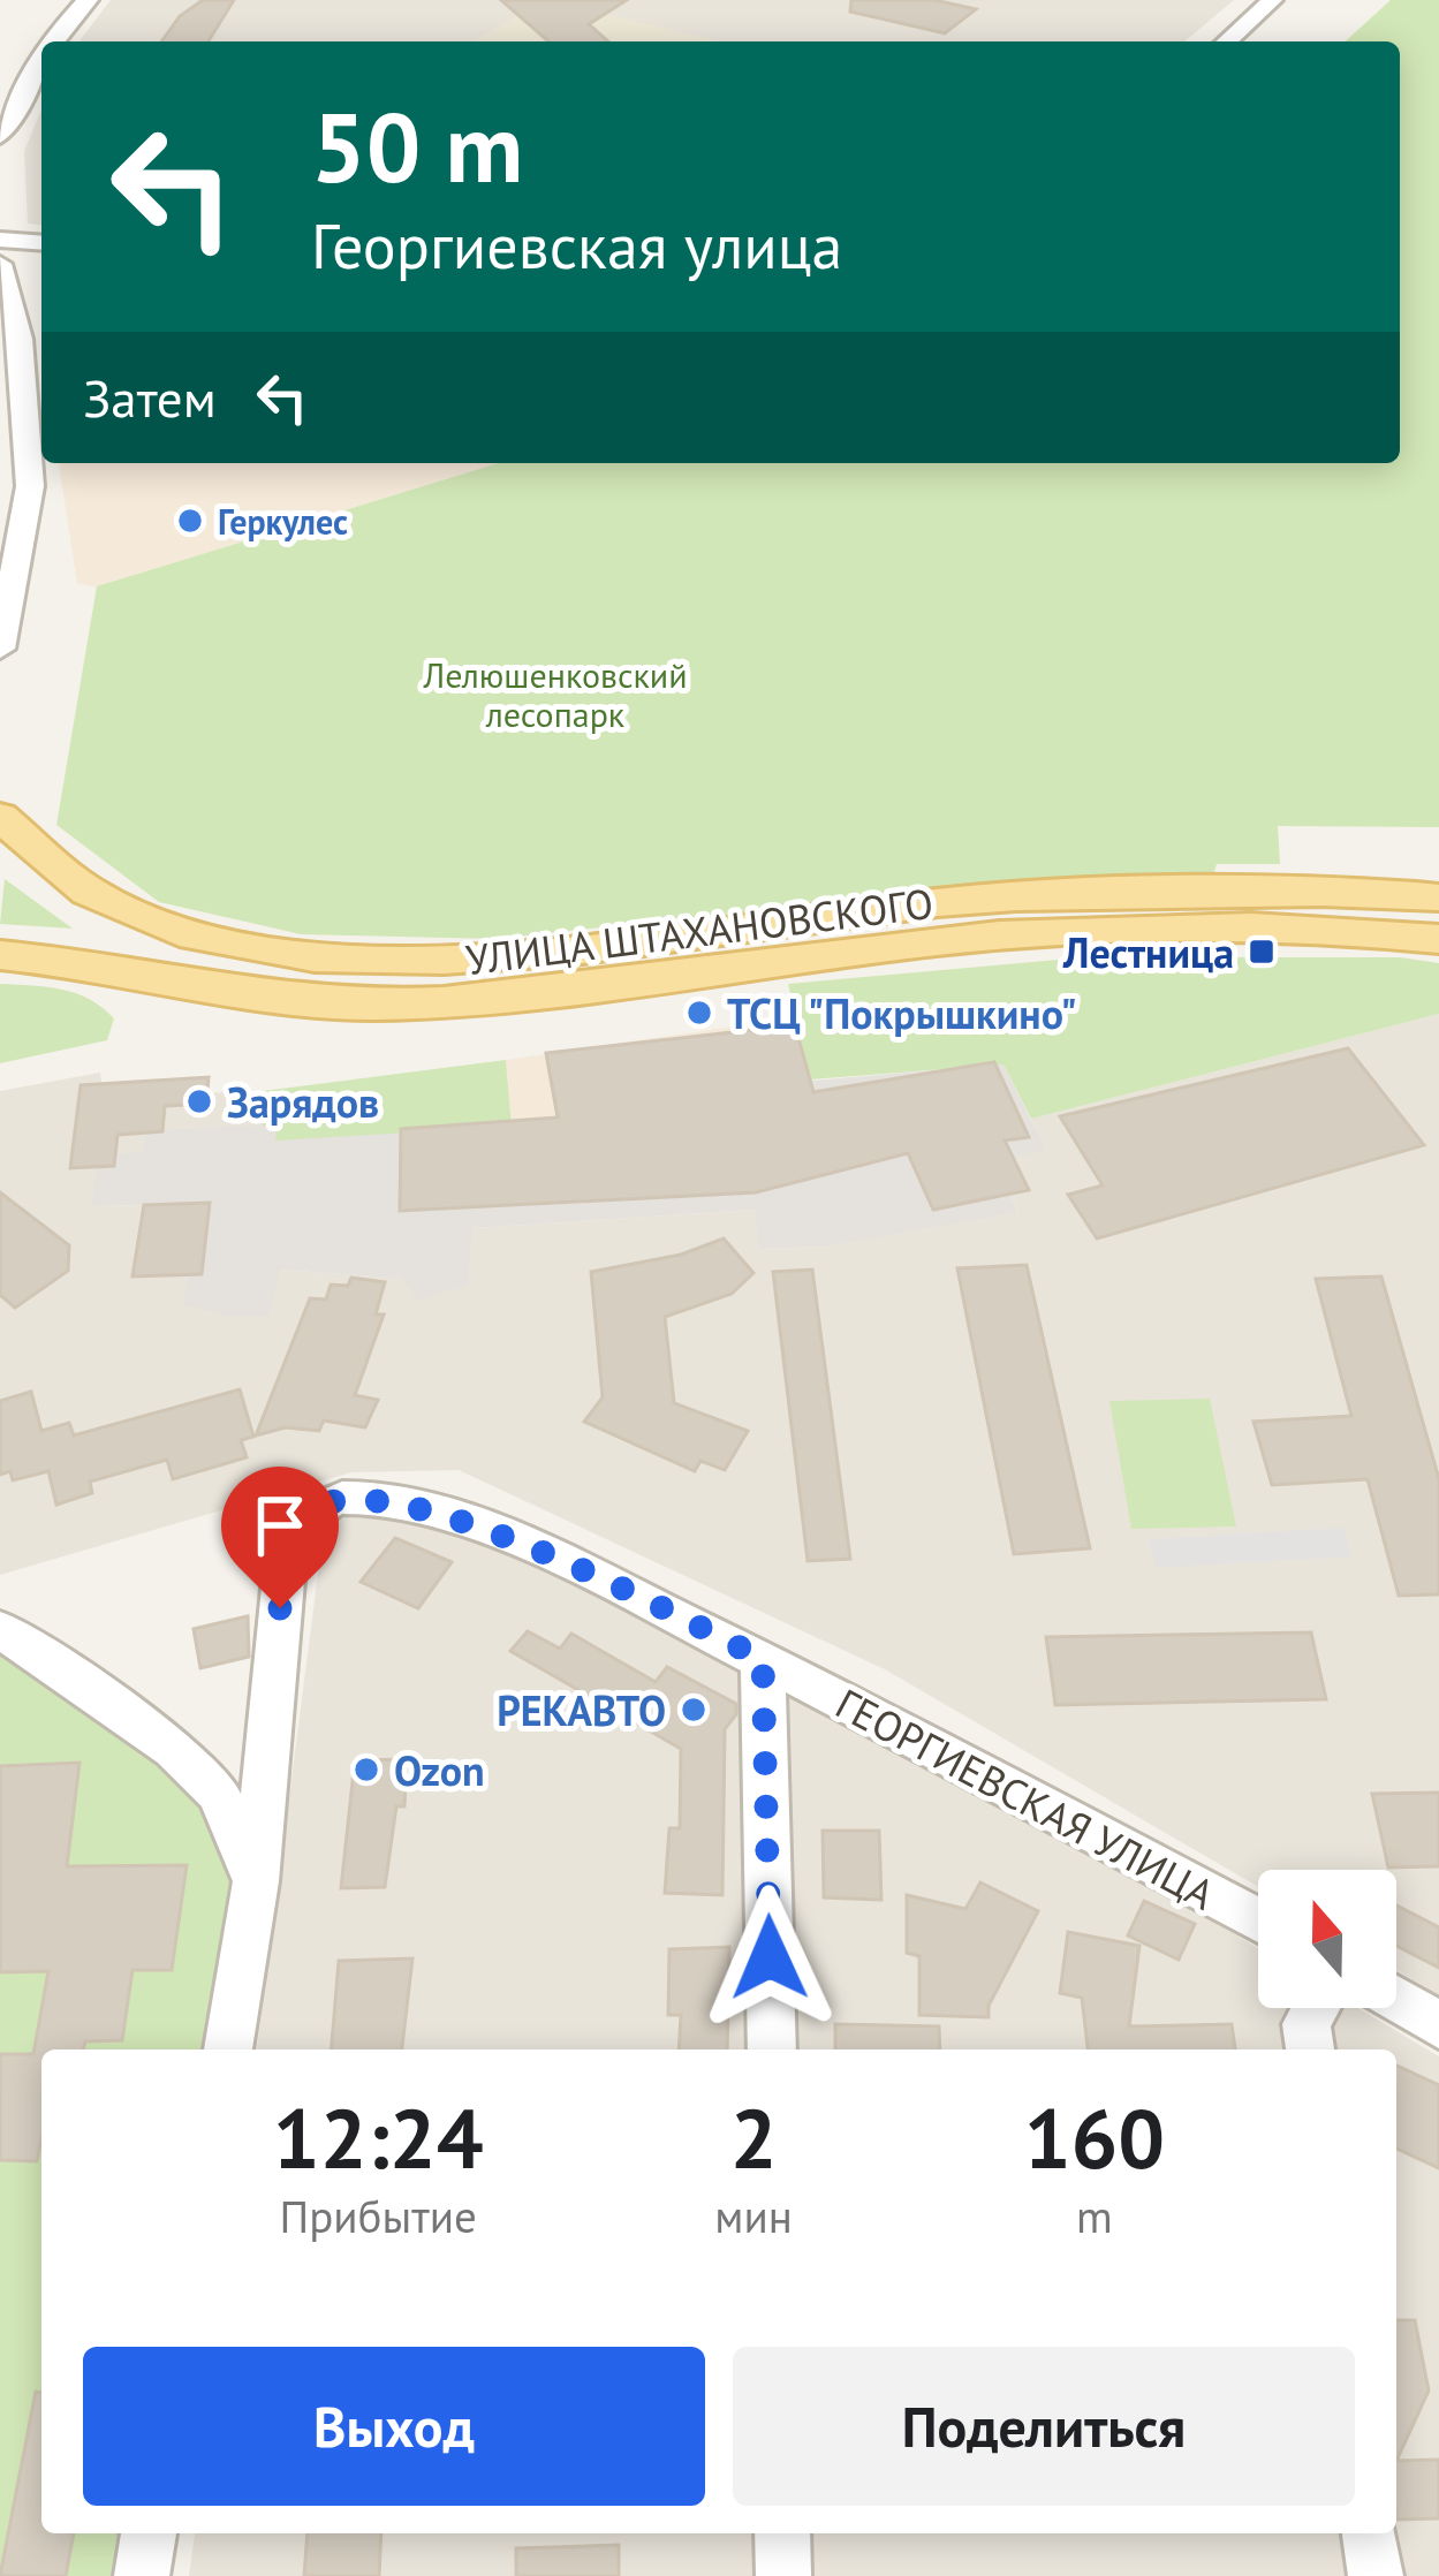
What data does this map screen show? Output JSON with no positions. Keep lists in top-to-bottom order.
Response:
{
  "streets": {
    "main road": ["УЛИЦА ШТАХАНОВСКОГО"],
    "street": ["ГЕОРГИЕВСКАЯ УЛИЦА"]
  },
  "parks": ["Лелюшенковский лесопарк"],
  "places": {
    "other": [
      "Геркулес",
      "ТСЦ \"Покрышкино\"",
      "Зарядов",
      "РЕКАВТО",
      "Ozon"
    ],
    "transit": ["Лестница"]
  },
  "north": "top",
  "page": {
    "turn": ["50 m", "Георгиевская улица"],
    "then": "Затем",
    "eta": [
      "12:24",
      "Прибытие",
      "2",
      "мин",
      "160",
      "m"
    ],
    "buttons": ["Выход", "Поделиться"]
  }
}
